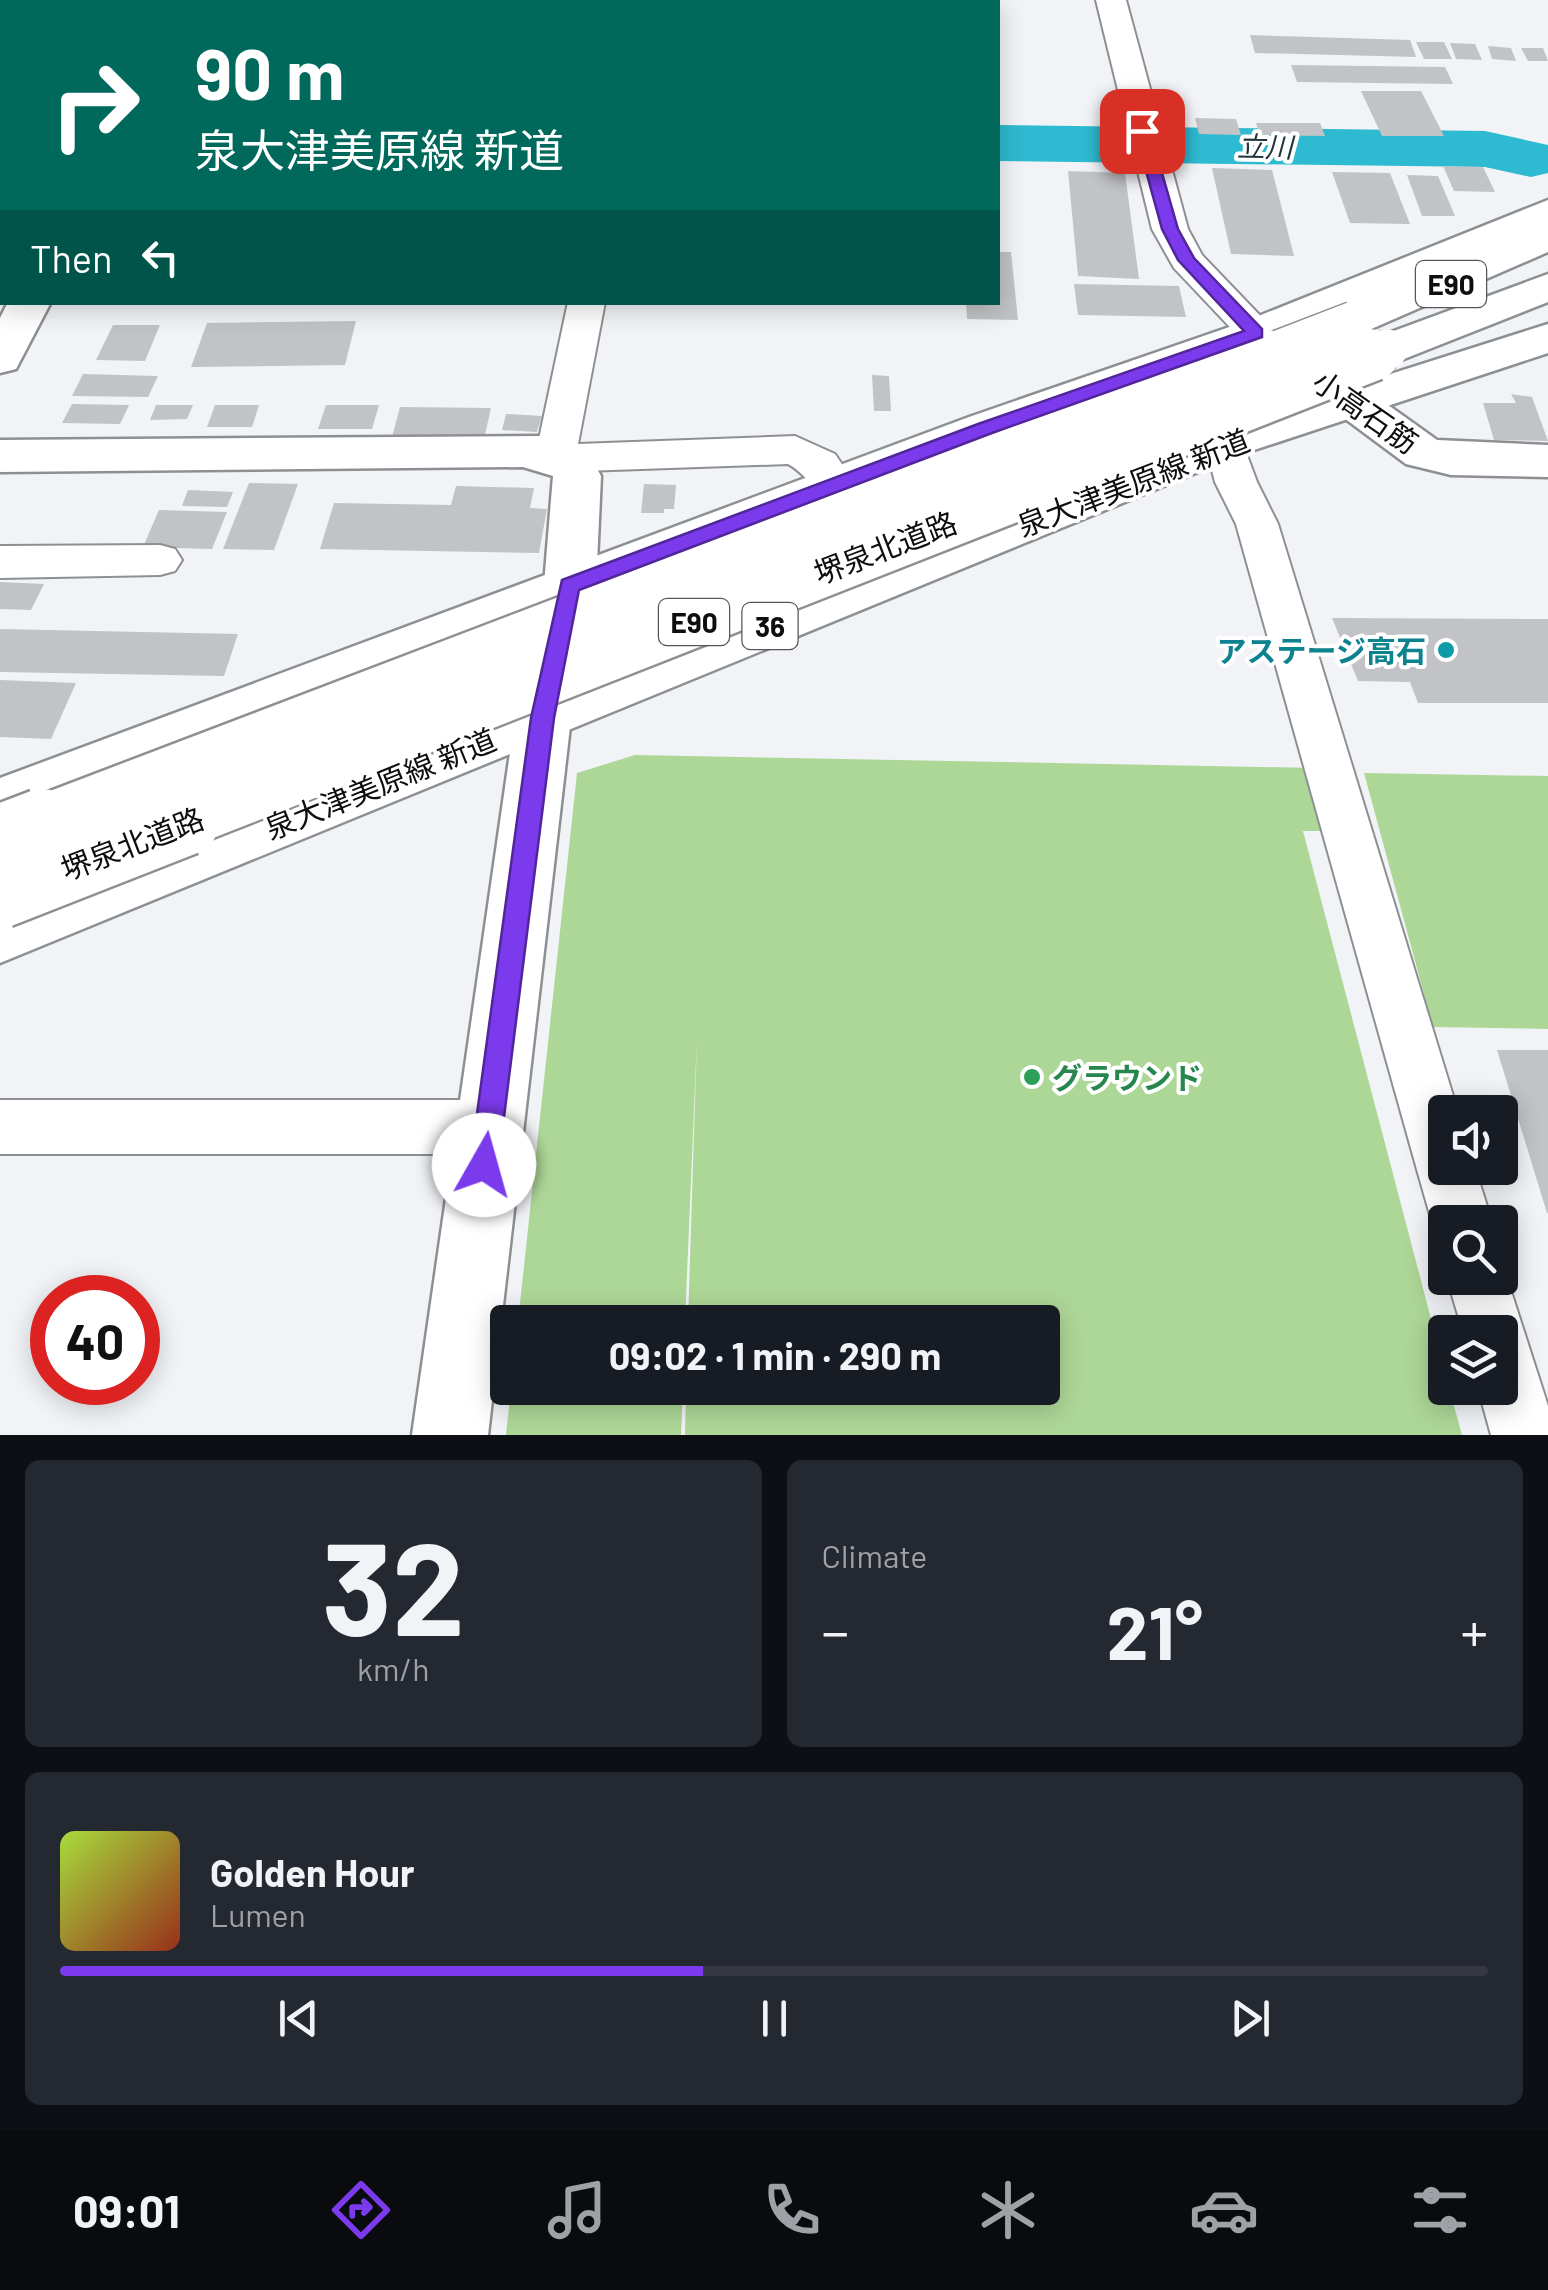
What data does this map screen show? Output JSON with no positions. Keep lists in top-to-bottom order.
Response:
{
  "streets": {
    "main road": [
      "E90",
      "小高石筋",
      "泉大津美原線 新道",
      "堺泉北道路",
      "36"
    ]
  },
  "crossings": [
    ["小高石筋", "泉大津美原線 新道"]
  ],
  "water": ["立川"],
  "places": ["アステージ高石", "グラウンド"],
  "page": {
    "turn": ["90 m", "泉大津美原線 新道"],
    "then": "Then",
    "limit": "40",
    "trip": "09:02 · 1 min · 290 m",
    "tile": [
      ["32", "km/h"],
      "Climate"
    ],
    "heat": ["−", "21°", "+"],
    "song": ["Golden Hour", "Lumen"],
    "tabs": "09:01"
  }
}
